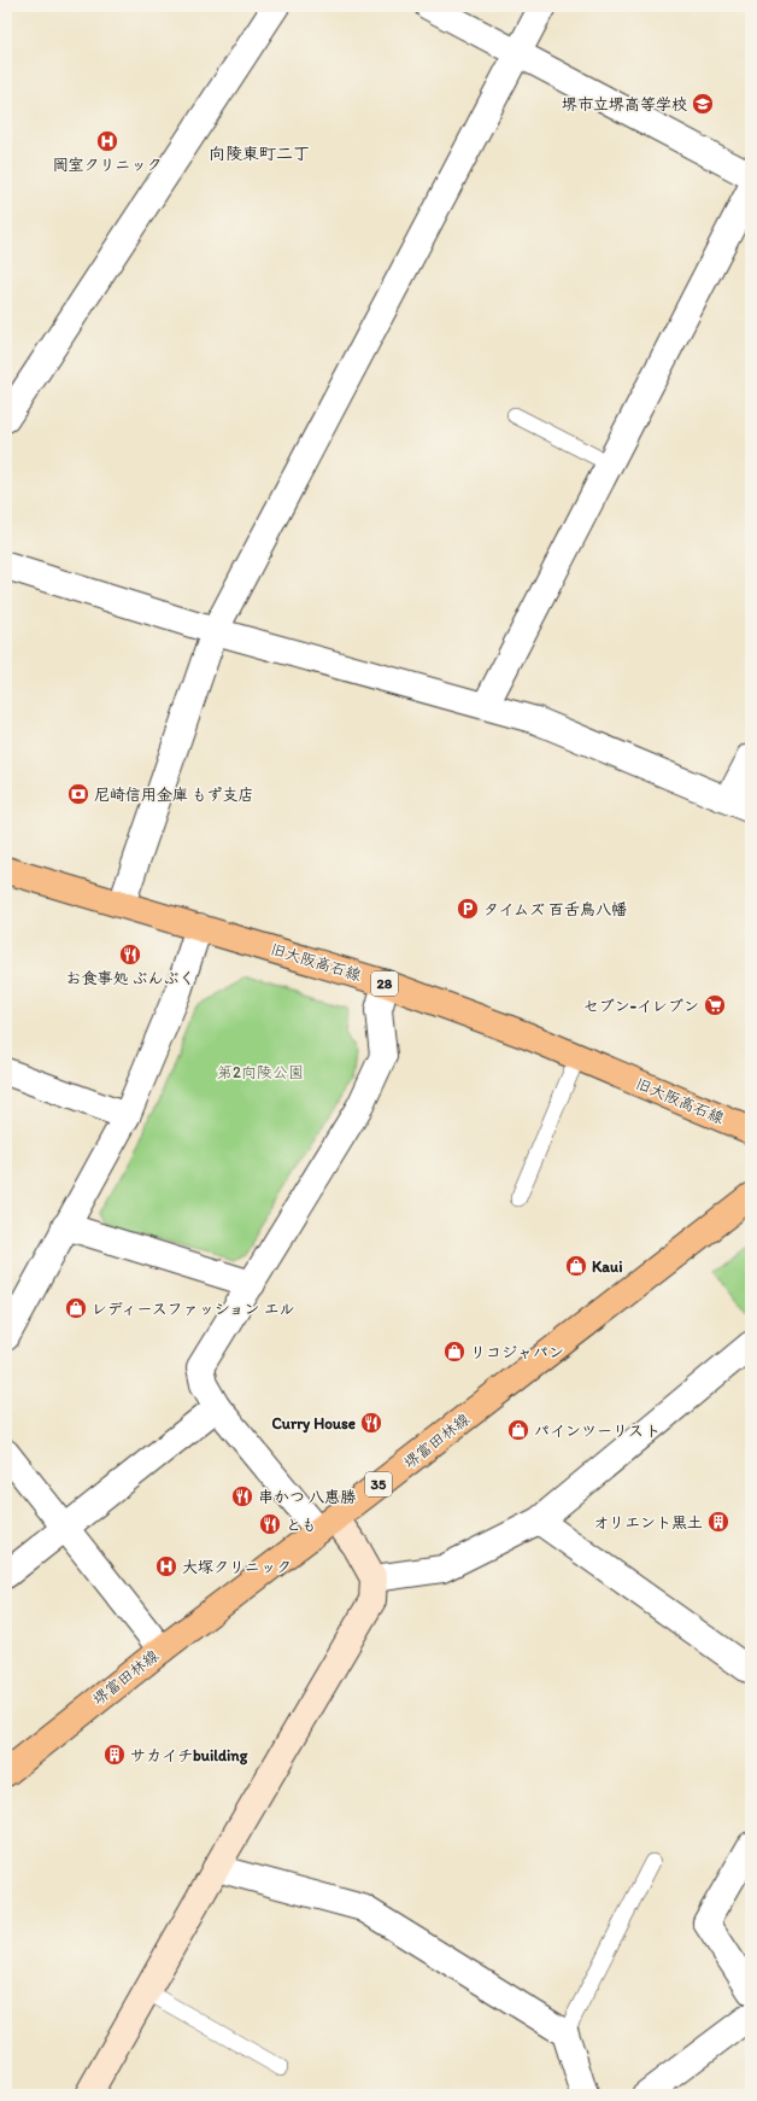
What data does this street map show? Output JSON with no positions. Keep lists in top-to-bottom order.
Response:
{
  "streets": {
    "main road": [
      "旧大阪高石線",
      "28",
      "堺富田林線",
      "35"
    ]
  },
  "districts": ["向陵東町二丁"],
  "parks": ["第2向陵公園"],
  "places": {
    "school or university": ["堺市立堺高等学校"],
    "hospital": ["岡室クリニック", "大塚クリニック"],
    "bank": ["尼崎信用金庫 もず支店"],
    "parking": ["タイムズ 百舌鳥八幡"],
    "restaurant": [
      "お食事処 ぶんぶく",
      "Curry House",
      "串かつ 八惠勝",
      "とも"
    ],
    "supermarket": ["セブン-イレブン"],
    "shop": [
      "Kaui",
      "レディースファッション エル",
      "リコジャパン",
      "パインツーリスト"
    ],
    "building": ["オリエント黒土", "サカイチbuilding"]
  }
}
